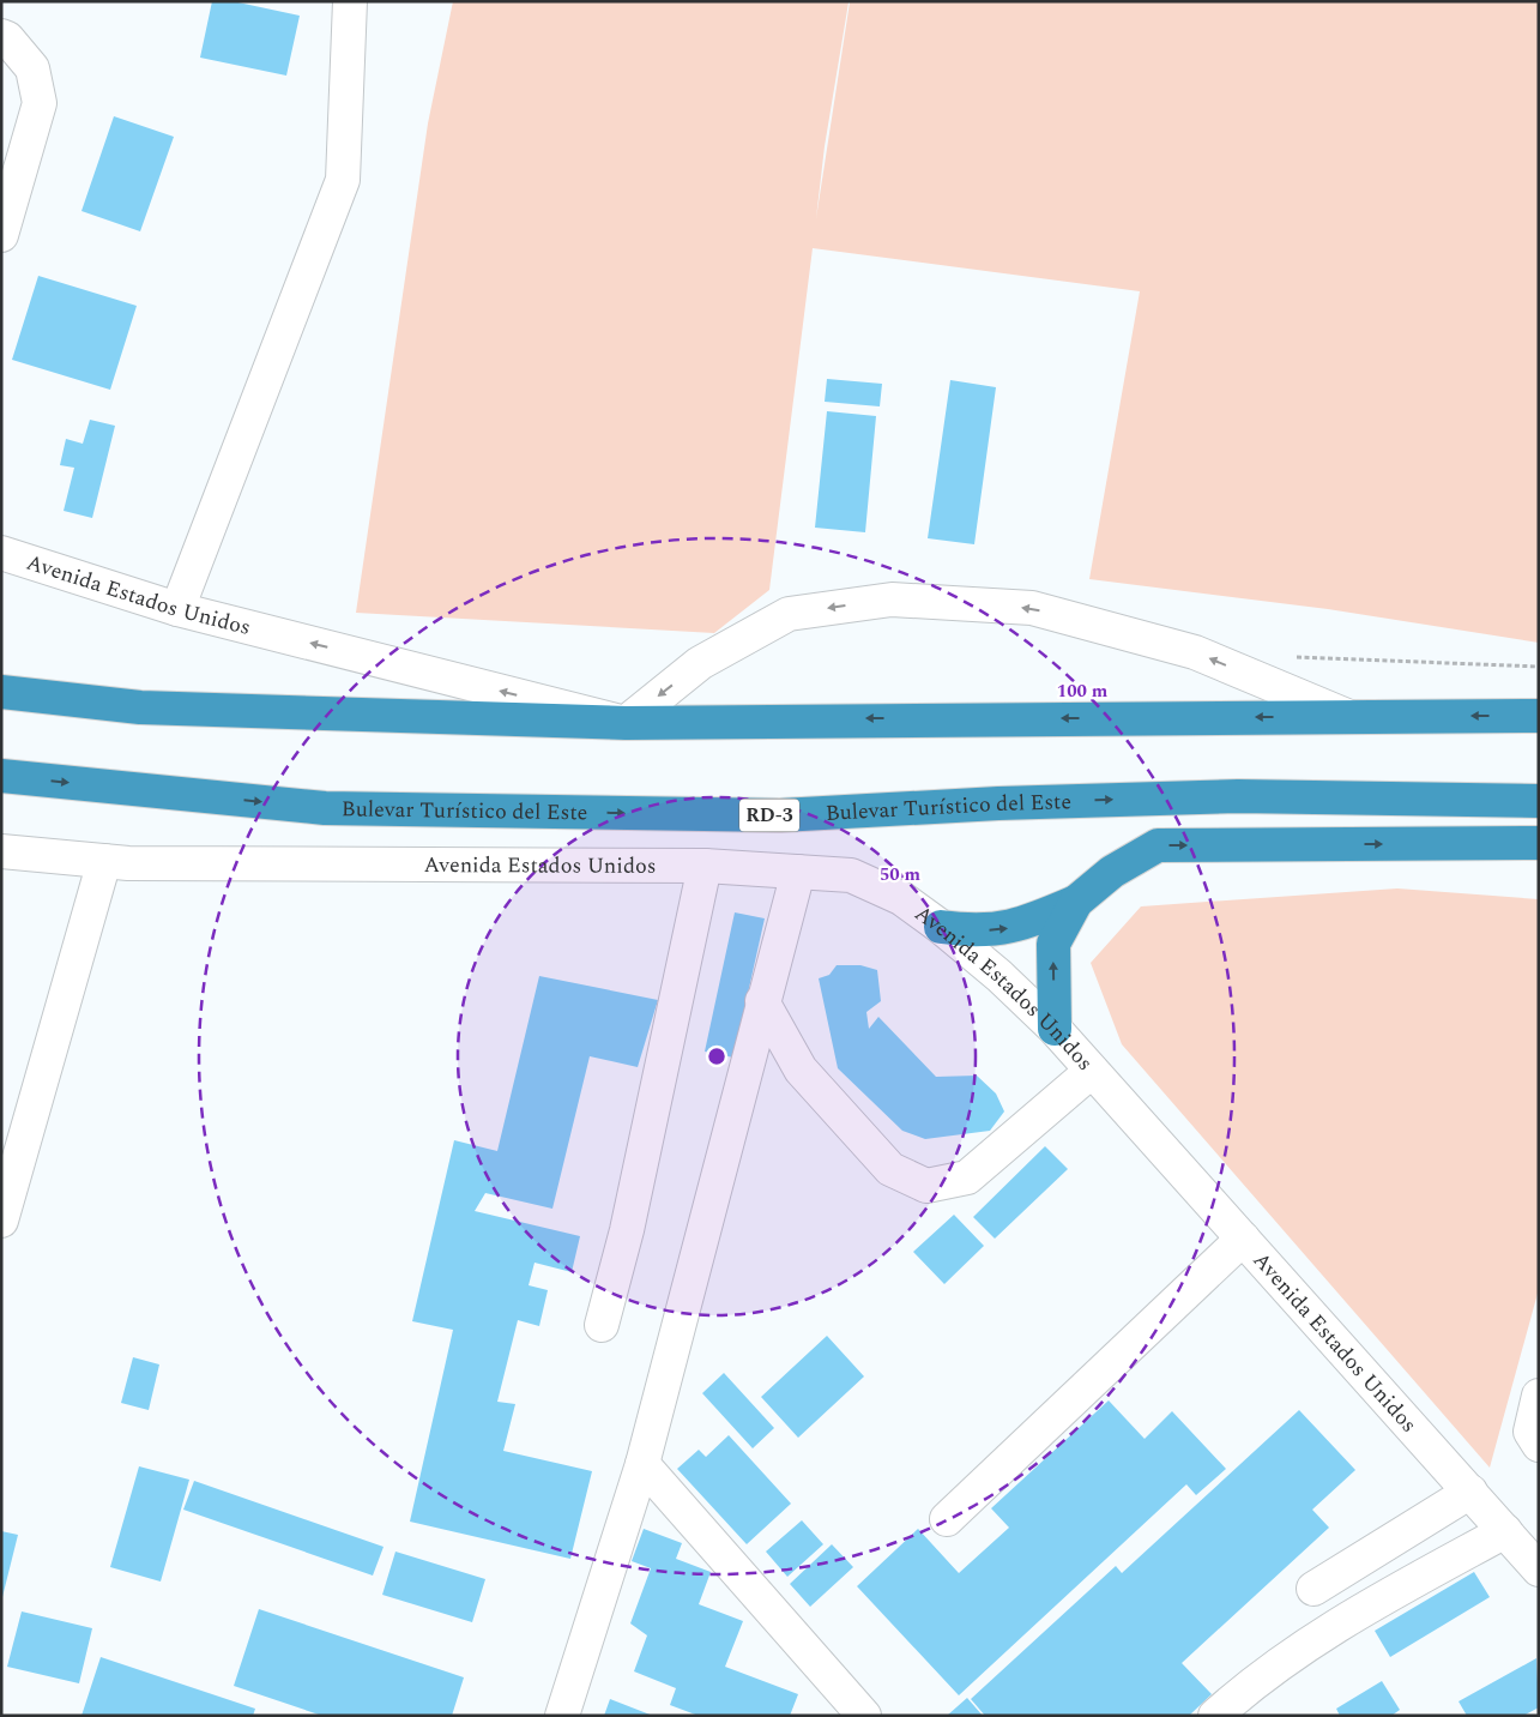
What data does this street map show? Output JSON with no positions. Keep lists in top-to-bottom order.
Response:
{
  "streets": {
    "highway": ["Bulevar Turístico del Este", "RD-3"],
    "street": ["Avenida Estados Unidos"]
  },
  "rings": ["100 m", "50 m"]
}
